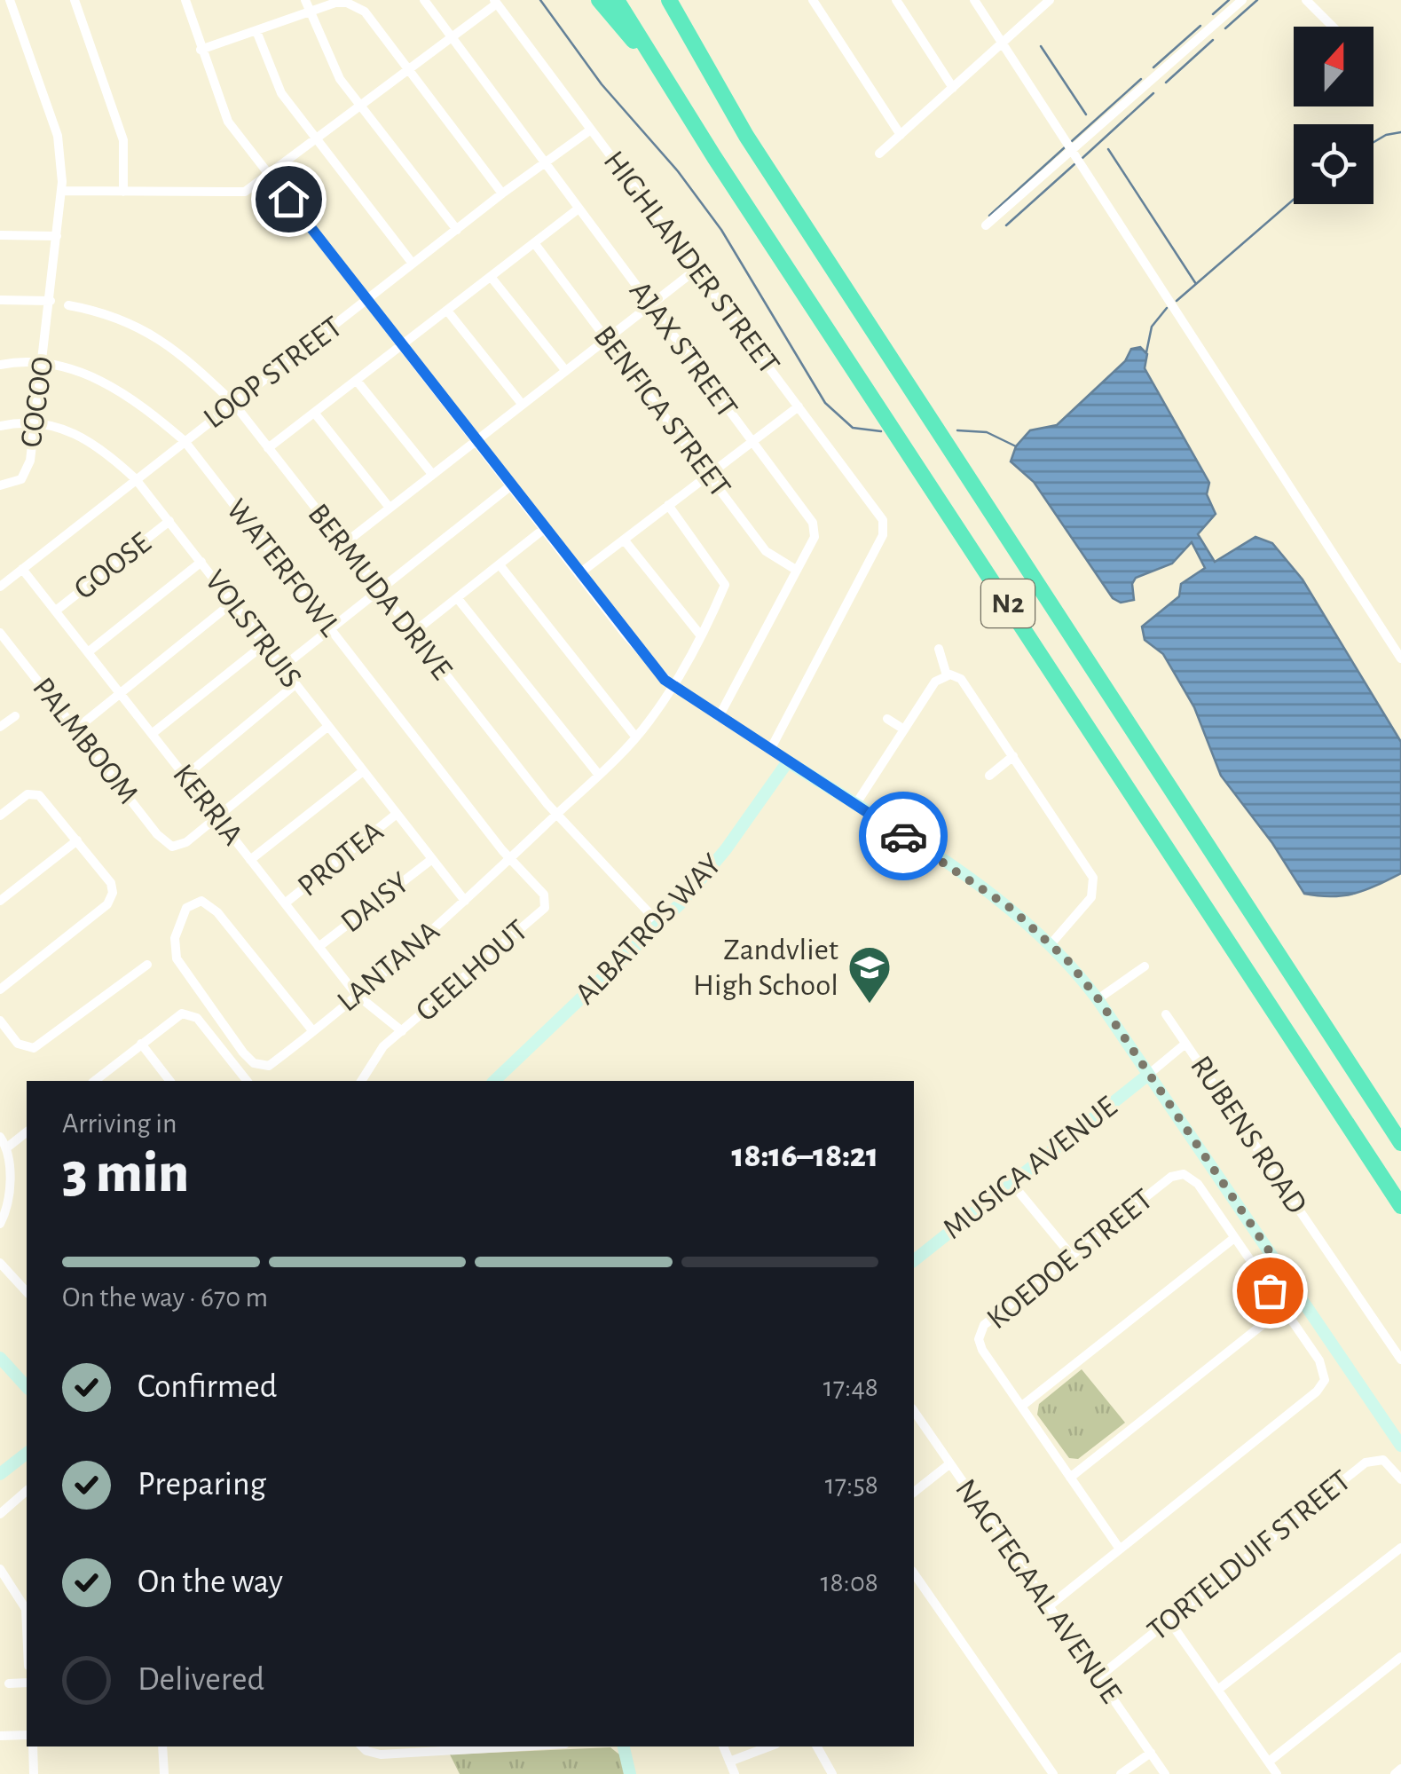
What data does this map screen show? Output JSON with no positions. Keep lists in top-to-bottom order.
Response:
{
  "streets": {
    "highway": ["N2"],
    "street": [
      "HIGHLANDER STREET",
      "AJAX STREET",
      "LOOP STREET",
      "COCOO",
      "BENFICA STREET",
      "GOOSE",
      "WATERFOWL",
      "BERMUDA DRIVE",
      "VOLSTRUIS",
      "PALMBOOM",
      "KERRIA",
      "PROTEA",
      "DAISY",
      "ALBATROS WAY",
      "LANTANA",
      "GEELHOUT",
      "RUBENS ROAD",
      "MUSICA AVENUE",
      "KOEDOE STREET",
      "TORTELDUIF STREET",
      "NAGTEGAAL AVENUE"
    ]
  },
  "crossings": [
    ["HIGHLANDER STREET", "LOOP STREET"],
    ["AJAX STREET", "LOOP STREET"],
    ["AJAX STREET", "BENFICA STREET"],
    ["LOOP STREET", "WATERFOWL"],
    ["LOOP STREET", "BERMUDA DRIVE"],
    ["LOOP STREET", "VOLSTRUIS"],
    ["LOOP STREET", "KERRIA"],
    ["COCOO", "WATERFOWL"],
    ["COCOO", "VOLSTRUIS"],
    ["GOOSE", "VOLSTRUIS"],
    ["GOOSE", "KERRIA"],
    ["WATERFOWL", "LANTANA"],
    ["WATERFOWL", "GEELHOUT"],
    ["BERMUDA DRIVE", "ALBATROS WAY"],
    ["BERMUDA DRIVE", "LANTANA"],
    ["VOLSTRUIS", "PROTEA"],
    ["VOLSTRUIS", "DAISY"],
    ["VOLSTRUIS", "LANTANA"],
    ["PALMBOOM", "KERRIA"],
    ["KERRIA", "PROTEA"],
    ["KERRIA", "DAISY"],
    ["KERRIA", "LANTANA"],
    ["KERRIA", "GEELHOUT"],
    ["LANTANA", "GEELHOUT"],
    ["RUBENS ROAD", "MUSICA AVENUE"],
    ["KOEDOE STREET", "NAGTEGAAL AVENUE"],
    ["TORTELDUIF STREET", "NAGTEGAAL AVENUE"]
  ],
  "places": {
    "school or university": ["Zandvliet High School"]
  },
  "north": "top",
  "page": {
    "heading": ["3 min", "Arriving in", "18:16–18:21"],
    "bar": "On the way · 670 m",
    "list": [
      ["Confirmed", "17:48"],
      ["Preparing", "17:58"],
      ["On the way", "18:08"],
      "Delivered"
    ]
  }
}
